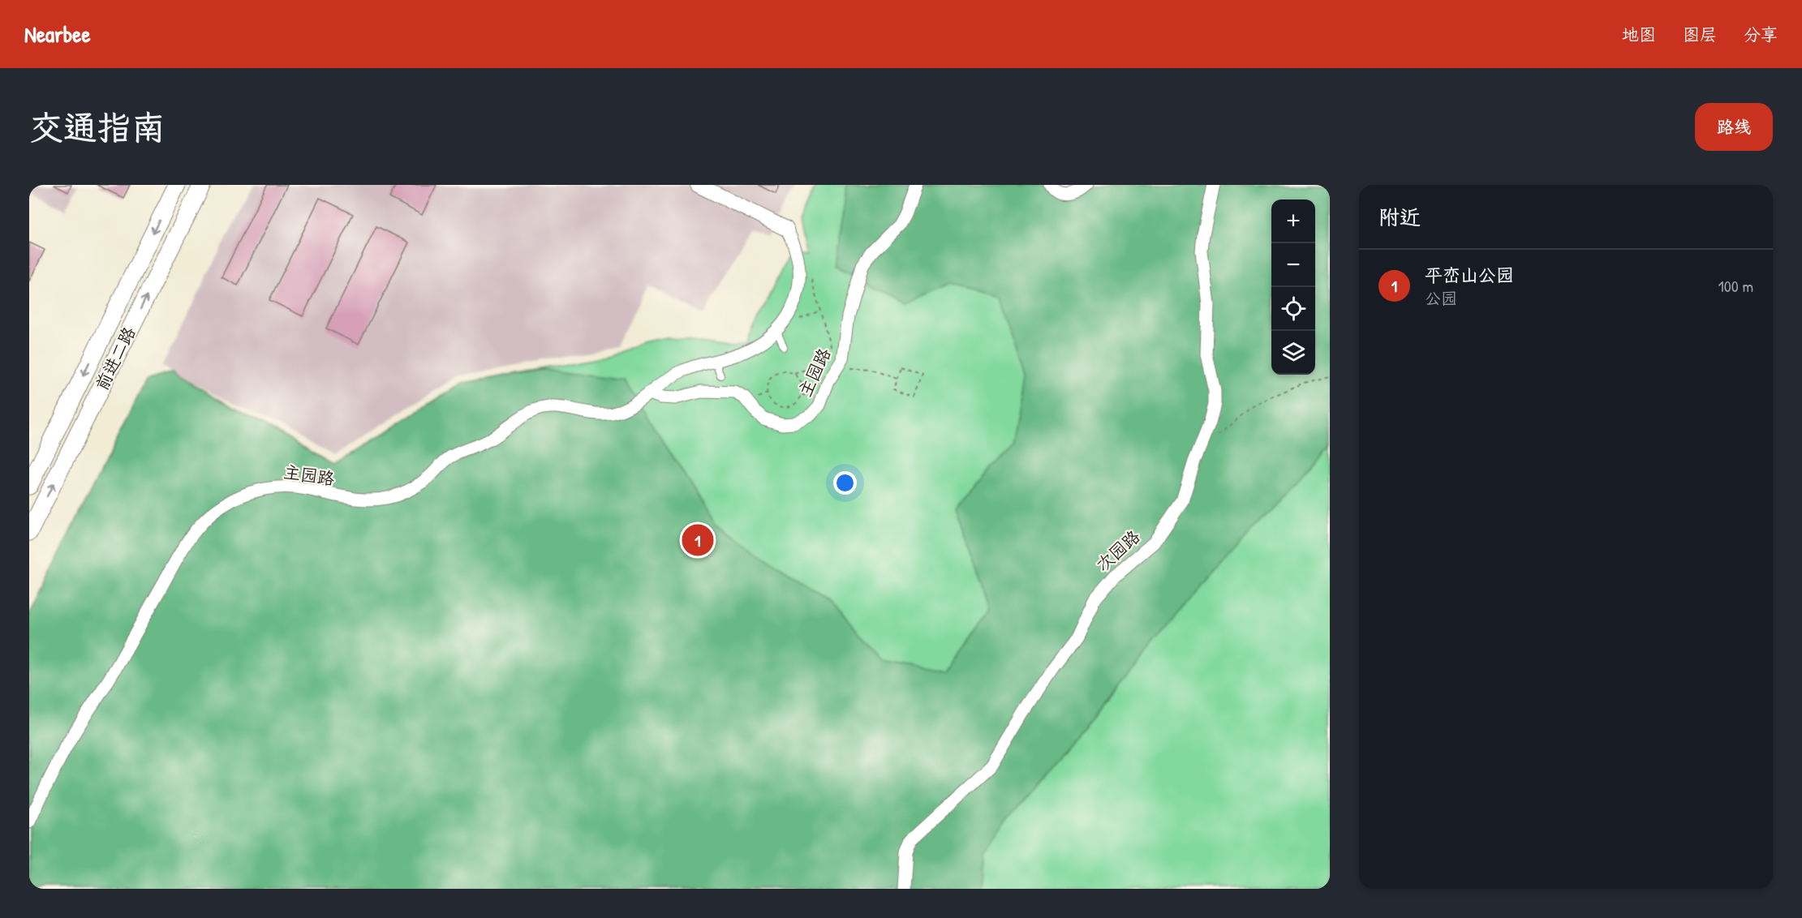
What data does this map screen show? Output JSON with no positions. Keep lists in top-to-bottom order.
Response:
{
  "streets": {
    "main road": ["前进二路"],
    "street": ["主园路", "次园路"]
  },
  "page": {
    "header": "Nearbee",
    "nav": ["地图", "图层", "分享"],
    "buttons": "路线",
    "title": "交通指南",
    "heading": "附近",
    "map_buttons": ["+", "−"],
    "list": [
      {
        "mark": "1",
        "name": "平峦山公园",
        "note": "公园",
        "value": "100 m"
      }
    ],
    "pins": "1"
  }
}
